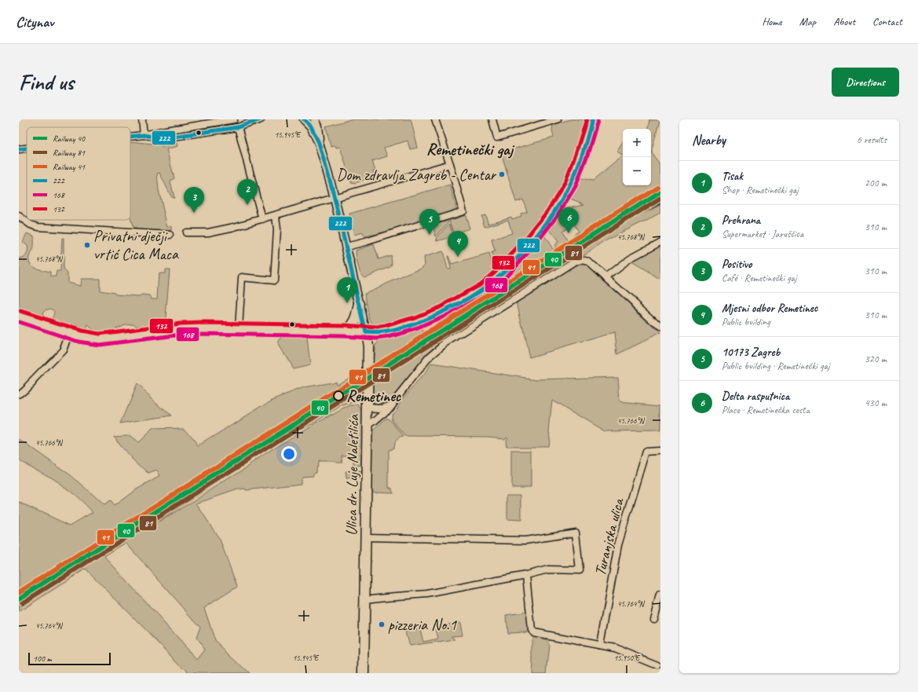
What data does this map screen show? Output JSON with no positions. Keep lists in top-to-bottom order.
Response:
{
  "streets": {
    "main road": ["Ulica dr. Luje Naletilića"],
    "street": ["Turanjska ulica"]
  },
  "districts": ["Remetinečki gaj"],
  "places": [
    "Dom zdravlja Zagreb - Centar",
    "Privatni dječji vrtić Cica Maca",
    "Remetinec",
    "pizzeria No.1"
  ],
  "lines": [
    "transit line 222",
    "transit line 132",
    "transit line 168",
    "rail line 41",
    "rail line 40",
    "rail line 81"
  ],
  "legend": [
    "Railway 40",
    "Railway 81",
    "Railway 41",
    "222",
    "168",
    "132"
  ],
  "scale_bar": "100 m",
  "page": {
    "header": "Citynav",
    "nav": [
      "Home",
      "Map",
      "About",
      "Contact"
    ],
    "buttons": "Directions",
    "title": "Find us",
    "heading": ["Nearby", "6 results"],
    "map_buttons": ["+", "−"],
    "list": [
      {
        "mark": "1",
        "name": "Tisak",
        "note": "Shop · Remetinečki gaj",
        "value": "200 m"
      },
      {
        "mark": "2",
        "name": "Prehrana",
        "note": "Supermarket · Jaruščica",
        "value": "310 m"
      },
      {
        "mark": "3",
        "name": "Positivo",
        "note": "Café · Remetinečki gaj",
        "value": "310 m"
      },
      {
        "mark": "4",
        "name": "Mjesni odbor Remetinec",
        "note": "Public building",
        "value": "310 m"
      },
      {
        "mark": "5",
        "name": "10173 Zagreb",
        "note": "Public building · Remetinečki gaj",
        "value": "320 m"
      },
      {
        "mark": "6",
        "name": "Delta rasputnica",
        "note": "Place · Remetinečka cesta",
        "value": "430 m"
      }
    ],
    "pins": [
      "2",
      "3",
      "6",
      "5",
      "4",
      "1"
    ],
    "scale": "100 m"
  },
  "coordinates": [
    "15.945°E",
    "45.768°N",
    "45.766°N",
    "45.764°N",
    "15.950°E"
  ]
}
